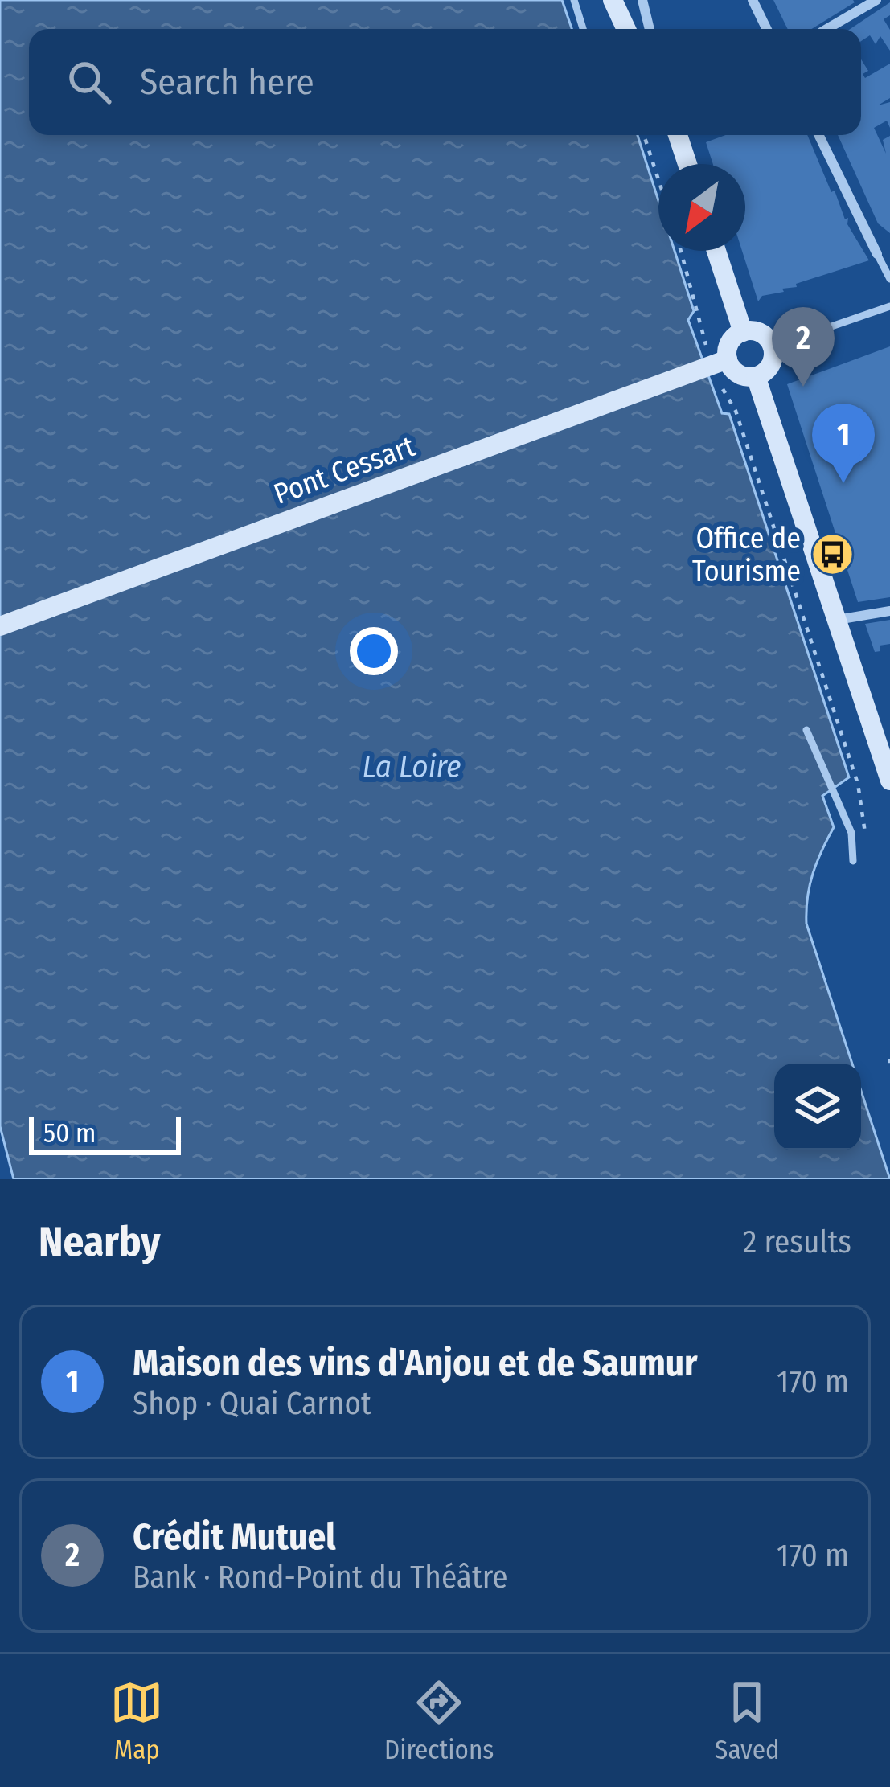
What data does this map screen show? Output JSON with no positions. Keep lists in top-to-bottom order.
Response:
{
  "streets": {
    "main road": ["Pont Cessart"]
  },
  "water": ["La Loire"],
  "places": {
    "bus stop": ["Office de Tourisme"]
  },
  "scale_bar": "50 m",
  "north": "bottom left",
  "page": {
    "search": "Search here",
    "pins": ["2", "1"],
    "scale": "50 m",
    "heading": ["Nearby", "2 results"],
    "list": [
      {
        "mark": "1",
        "name": "Maison des vins d'Anjou et de Saumur",
        "note": "Shop · Quai Carnot",
        "value": "170 m"
      },
      {
        "mark": "2",
        "name": "Crédit Mutuel",
        "note": "Bank · Rond-Point du Théâtre",
        "value": "170 m"
      }
    ],
    "nav": ["Map", "Directions", "Saved"]
  }
}
